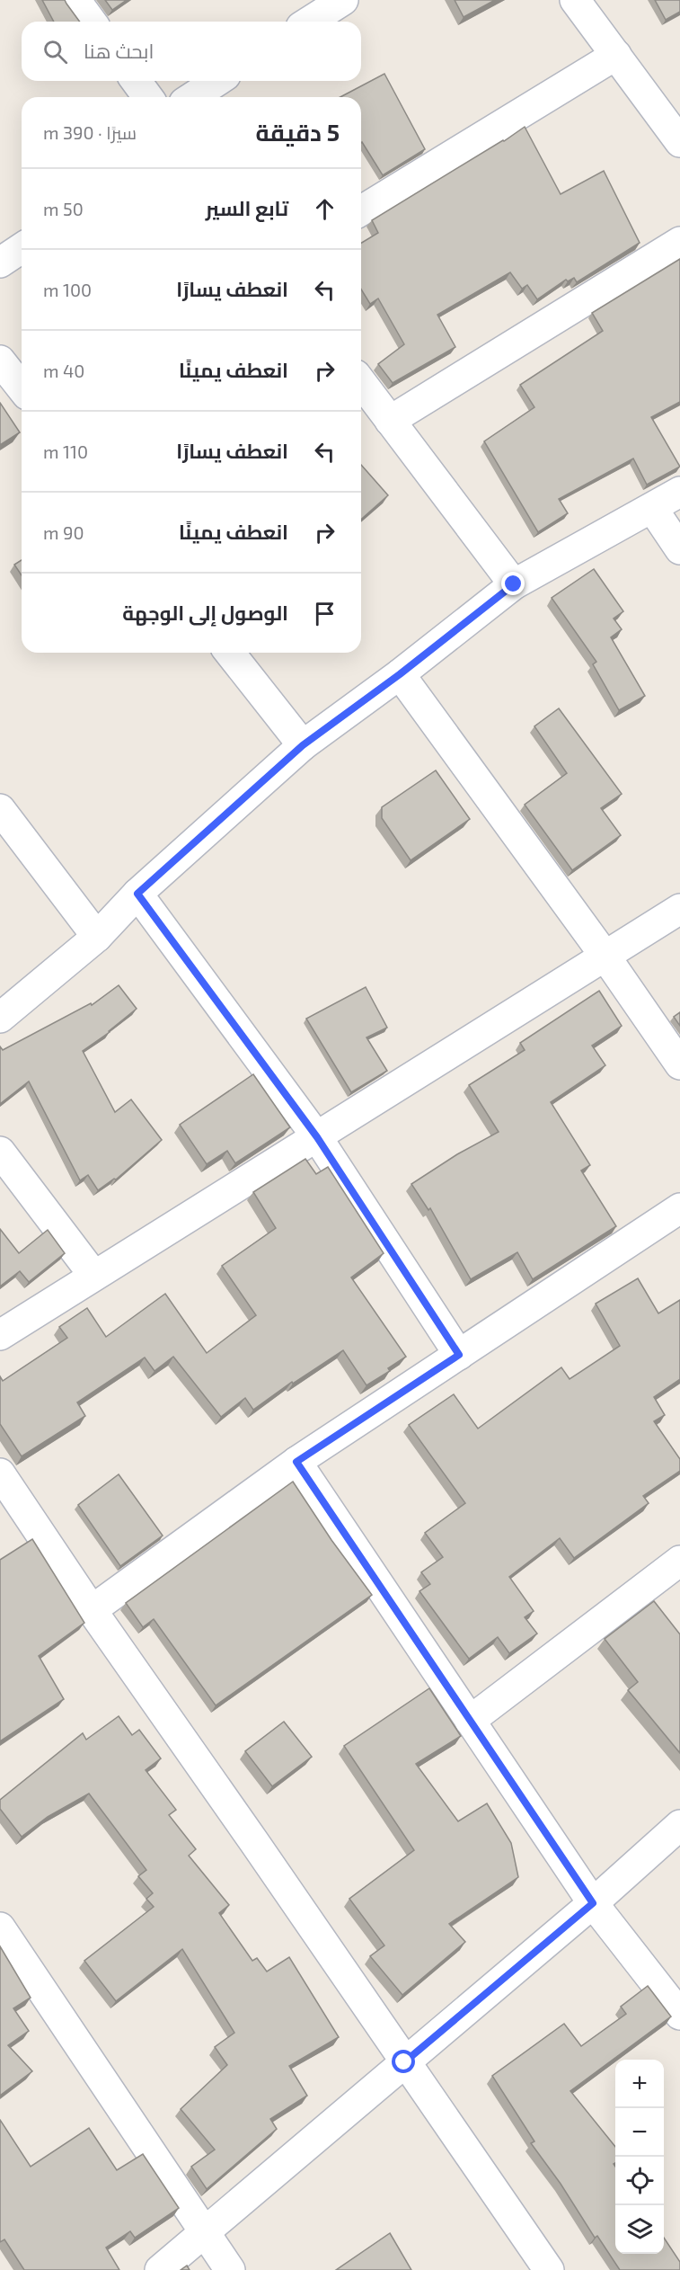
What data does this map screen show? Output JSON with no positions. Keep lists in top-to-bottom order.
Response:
{
  "page": {
    "search": "ابحث هنا",
    "heading": ["5 دقيقة", "سيرًا · 390 m"],
    "list": [
      ["تابع السير", "50 m"],
      ["انعطف يسارًا", "100 m"],
      ["انعطف يمينًا", "40 m"],
      ["انعطف يسارًا", "110 m"],
      ["انعطف يمينًا", "90 m"],
      "الوصول إلى الوجهة"
    ],
    "map_buttons": ["+", "−"]
  }
}
